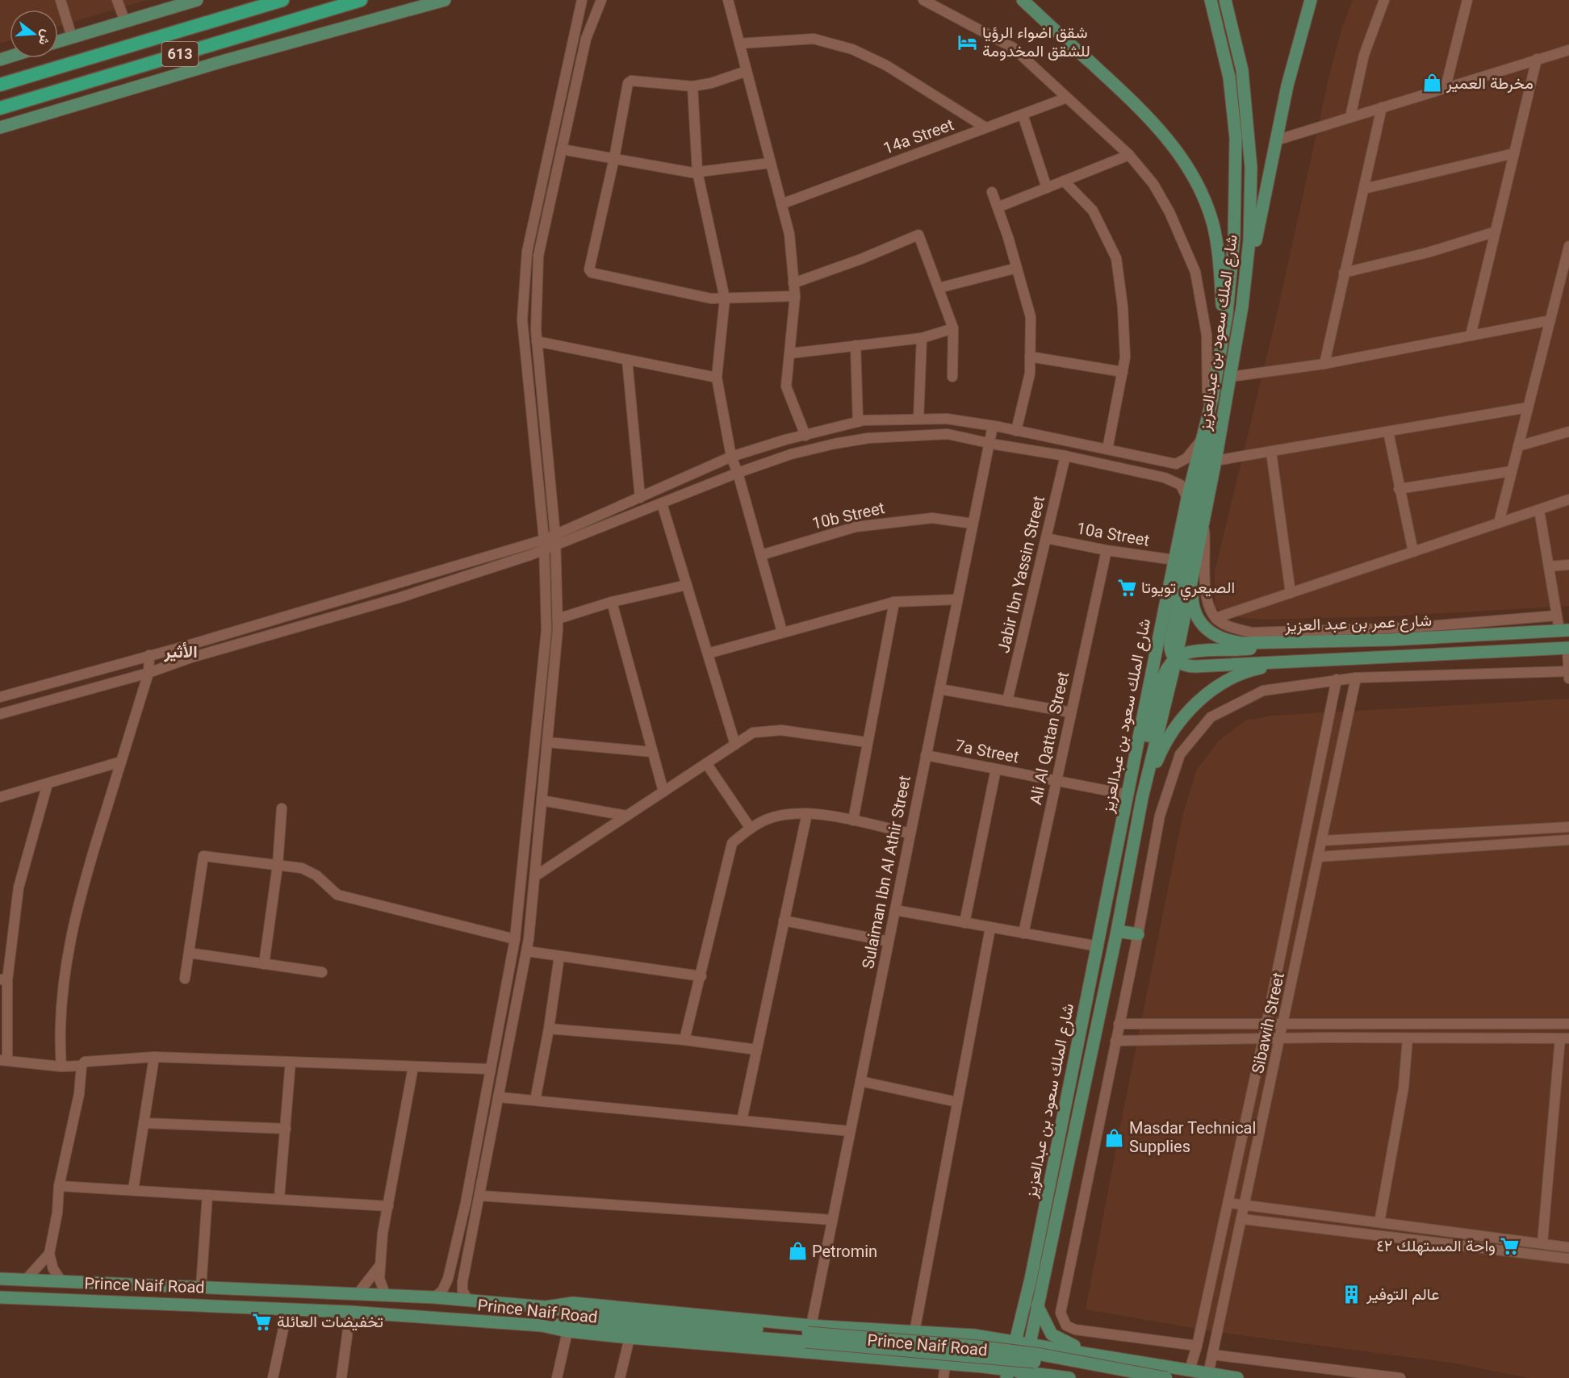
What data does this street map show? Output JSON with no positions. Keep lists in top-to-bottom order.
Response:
{
  "streets": {
    "highway": ["613"],
    "main road": ["شارع الملك سعود بن عبدالعزيز", "شارع عمر بن عبد العزيز", "Prince Naif Road"],
    "street": [
      "14a Street",
      "10b Street",
      "10a Street",
      "Jabir Ibn Yassin Street",
      "Ali Al Qattan Street",
      "7a Street",
      "Sulaiman Ibn Al Athir Street",
      "Sibawih Street"
    ]
  },
  "crossings": [
    ["شارع الملك سعود بن عبدالعزيز", "10a Street"],
    ["شارع الملك سعود بن عبدالعزيز", "شارع عمر بن عبد العزيز"],
    ["شارع الملك سعود بن عبدالعزيز", "7a Street"],
    ["شارع الملك سعود بن عبدالعزيز", "Prince Naif Road"],
    ["10b Street", "Sulaiman Ibn Al Athir Street"],
    ["10a Street", "Jabir Ibn Yassin Street"],
    ["10a Street", "Ali Al Qattan Street"],
    ["Ali Al Qattan Street", "7a Street"],
    ["7a Street", "Sulaiman Ibn Al Athir Street"],
    ["Sulaiman Ibn Al Athir Street", "Prince Naif Road"]
  ],
  "districts": ["الأثير"],
  "places": {
    "hotel": ["شقق اضواء الرؤيا للشقق المخدومة"],
    "shop": ["مخرطة العمير", "Masdar Technical Supplies", "Petromin"],
    "supermarket": ["الصيعري تويوتا", "واحة المستهلك ٤٢", "تخفيضات العائلة"],
    "building": ["عالم التوفير"]
  },
  "north": "right"
}
